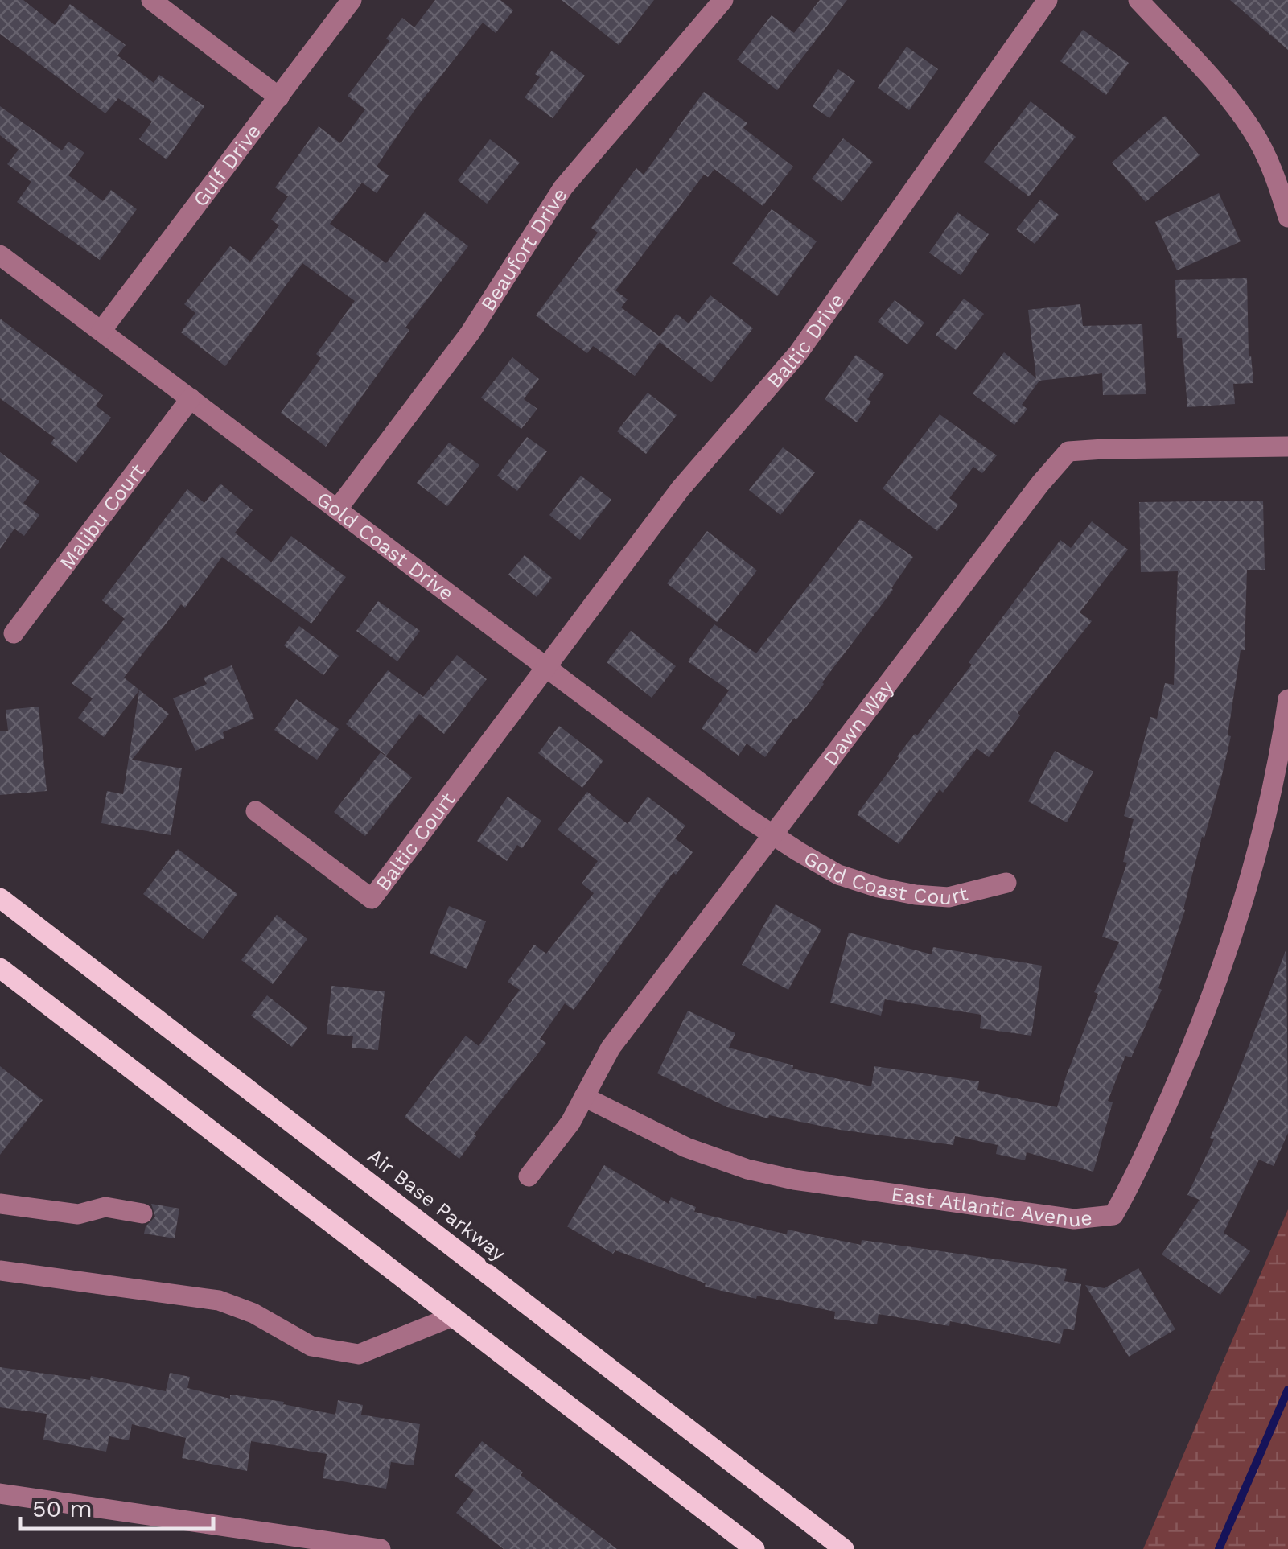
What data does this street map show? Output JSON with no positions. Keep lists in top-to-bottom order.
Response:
{
  "streets": {
    "main road": ["Air Base Parkway"],
    "street": [
      "Gulf Drive",
      "Beaufort Drive",
      "Baltic Drive",
      "Malibu Court",
      "Gold Coast Drive",
      "Dawn Way",
      "Baltic Court",
      "Gold Coast Court",
      "East Atlantic Avenue"
    ]
  },
  "crossings": [
    ["Gulf Drive", "Gold Coast Drive"],
    ["Beaufort Drive", "Gold Coast Drive"],
    ["Baltic Drive", "Gold Coast Drive"],
    ["Baltic Drive", "Baltic Court"],
    ["Malibu Court", "Gold Coast Drive"],
    ["Gold Coast Drive", "Dawn Way"],
    ["Gold Coast Drive", "Baltic Court"],
    ["Gold Coast Drive", "Gold Coast Court"],
    ["Dawn Way", "Gold Coast Court"],
    ["Dawn Way", "East Atlantic Avenue"]
  ],
  "scale_bar": "50 m"
}
